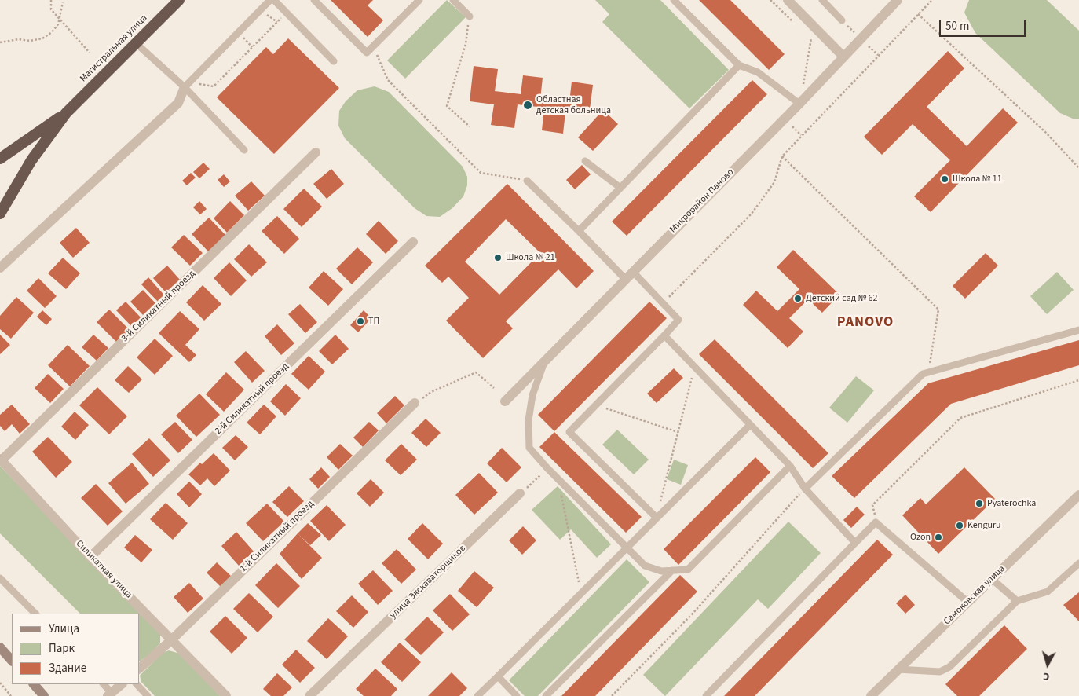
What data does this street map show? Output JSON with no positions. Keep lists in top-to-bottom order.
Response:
{
  "streets": {
    "highway": ["Магистральная улица"],
    "street": [
      "Микрорайон Паново",
      "3-й Силикатный проезд",
      "2-й Силикатный проезд",
      "1-й Силикатный проезд",
      "Силикатная улица",
      "улица Экскаваторщиков",
      "Самоковская улица"
    ]
  },
  "crossings": [
    ["3-й Силикатный проезд", "Силикатная улица"],
    ["2-й Силикатный проезд", "Силикатная улица"],
    ["1-й Силикатный проезд", "Силикатная улица"]
  ],
  "districts": ["PANOVO"],
  "places": [
    "Областная детская больница",
    "Школа № 11",
    "Школа № 21",
    "Детский сад № 62",
    "ТП",
    "Pyaterochka",
    "Kenguru",
    "Ozon"
  ],
  "legend": ["Улица", "Парк", "Здание"],
  "scale_bar": "50 m",
  "north": "bottom"
}
